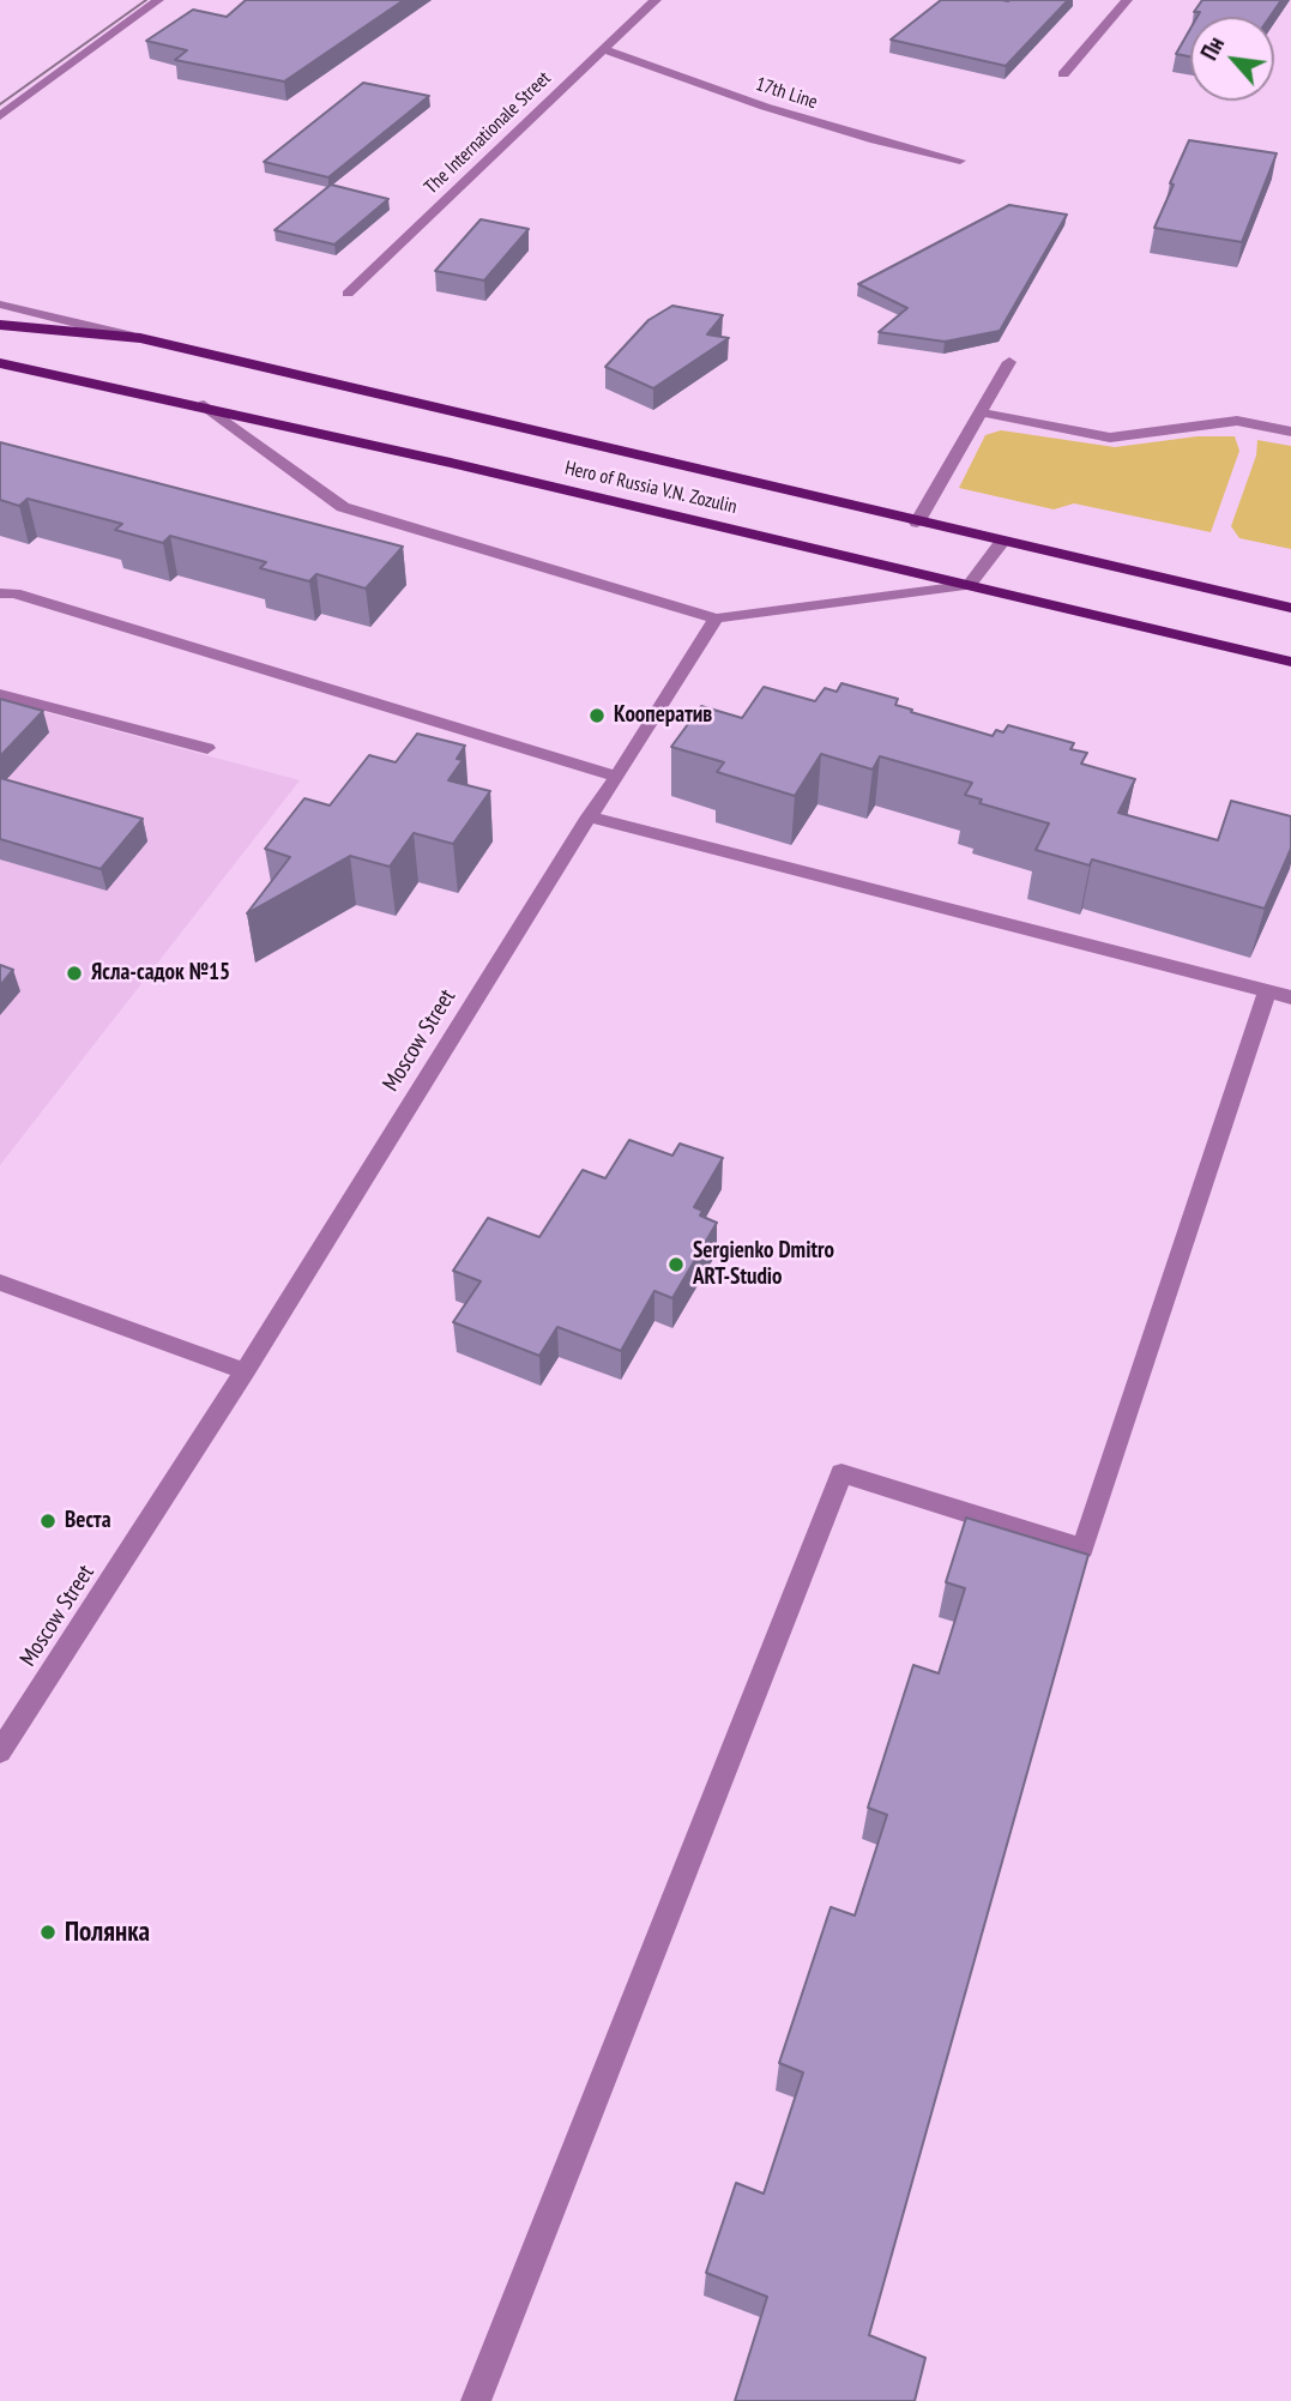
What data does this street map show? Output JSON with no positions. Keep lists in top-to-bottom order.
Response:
{
  "streets": {
    "main road": ["Hero of Russia V.N. Zozulin"],
    "street": ["17th Line", "The Internationale Street", "Moscow Street"]
  },
  "crossings": [
    ["17th Line", "The Internationale Street"]
  ],
  "places": [
    "Кооператив",
    "Ясла-садок №15",
    "Sergienko Dmitro ART-Studio",
    "Веста",
    "Полянка"
  ],
  "north": "top left"
}
